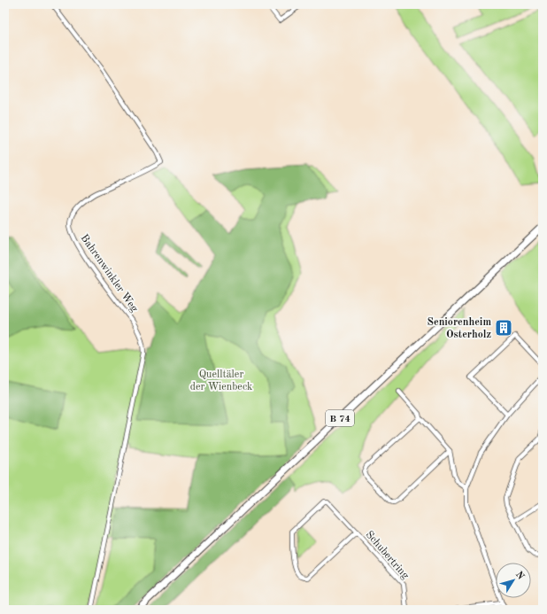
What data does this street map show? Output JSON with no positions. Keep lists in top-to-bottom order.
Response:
{
  "streets": {
    "main road": ["B 74"],
    "street": ["Bahrenwinkler Weg", "Schubertring"]
  },
  "parks": ["Quelltäler der Wienbeck"],
  "places": {
    "building": ["Seniorenheim Osterholz"]
  },
  "north": "top right"
}
